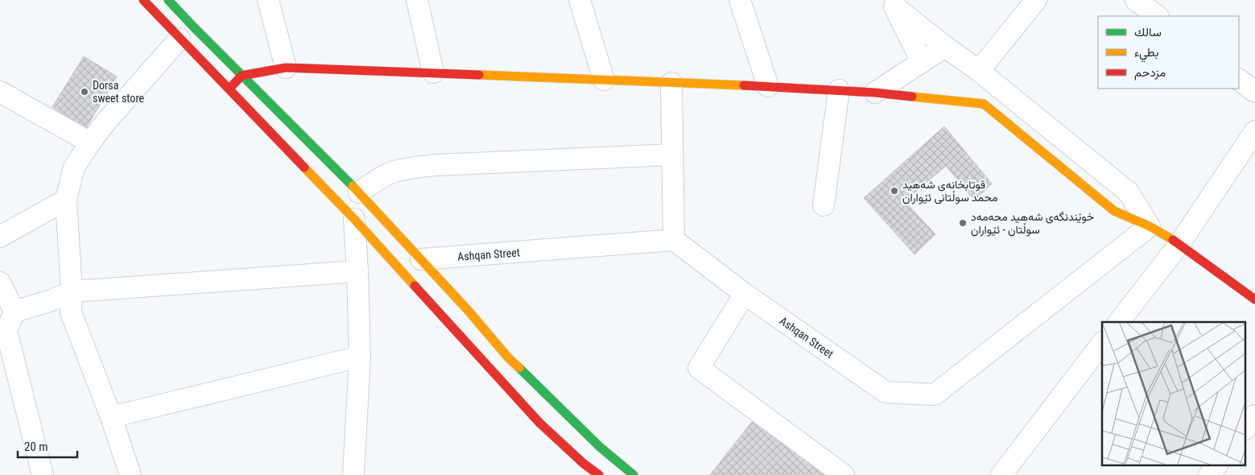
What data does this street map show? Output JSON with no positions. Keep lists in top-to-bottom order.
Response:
{
  "streets": {
    "street": ["Ashqan Street"]
  },
  "places": ["Dorsa sweet store", "قوتابخانەی شەهید محمد سوڵتانی ئێواران", "خوێندنگەی شەهید محەمەد سوڵتان - ئێواران"],
  "legend": ["سالك", "بطيء", "مزدحم"],
  "scale_bar": "20 m"
}
